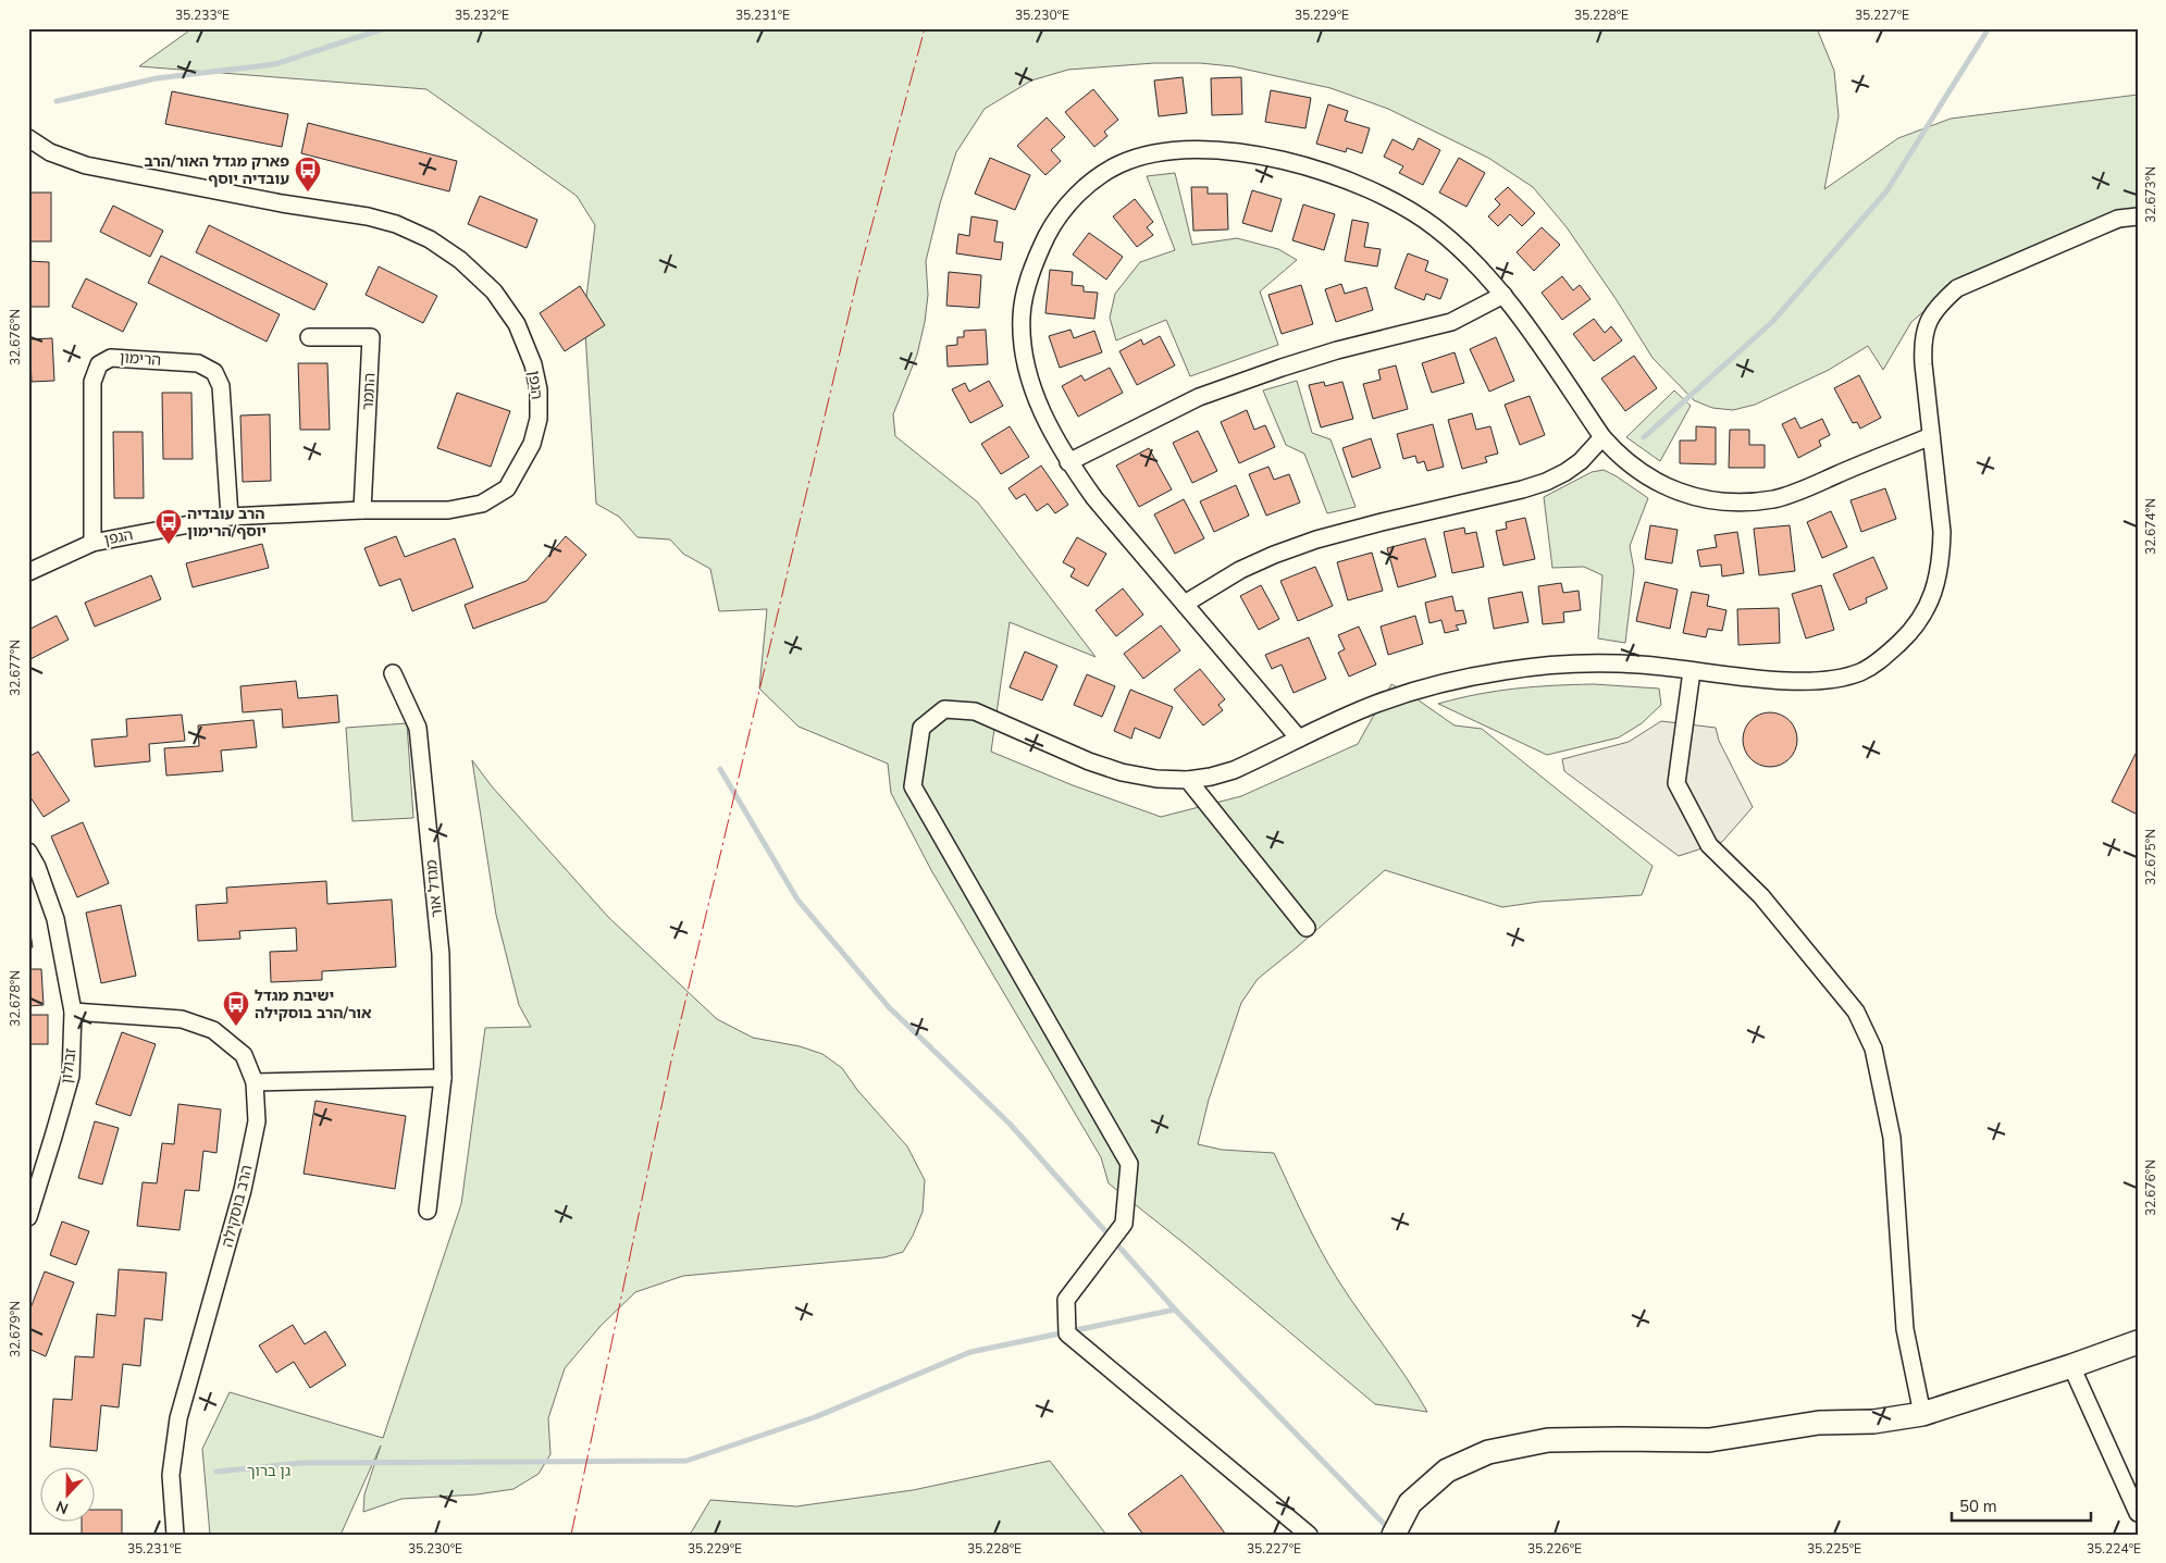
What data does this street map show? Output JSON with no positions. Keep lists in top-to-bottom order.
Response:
{
  "streets": {
    "street": [
      "הרימון",
      "הגפן",
      "התמר",
      "מגדל אור",
      "זבולון",
      "הרב בוסקילה"
    ]
  },
  "crossings": [
    ["הרימון", "הגפן"],
    ["הגפן", "התמר"],
    ["זבולון", "הרב בוסקילה"]
  ],
  "parks": ["גן ברוך"],
  "places": {
    "bus stop": ["פארק מגדל האור/הרב עובדיה יוסף", "הרב עובדיה יוסף/הרימון", "ישיבת מגדל אור/הרב בוסקילה"]
  },
  "scale_bar": "50 m",
  "north": "bottom",
  "coordinates": [
    "35.233°E",
    "35.232°E",
    "35.231°E",
    "35.230°E",
    "35.229°E",
    "35.228°E",
    "35.227°E",
    "32.673°N",
    "32.676°N",
    "32.674°N",
    "32.677°N",
    "32.675°N",
    "32.678°N",
    "32.679°N",
    "35.226°E",
    "35.225°E",
    "35.224°E"
  ]
}
